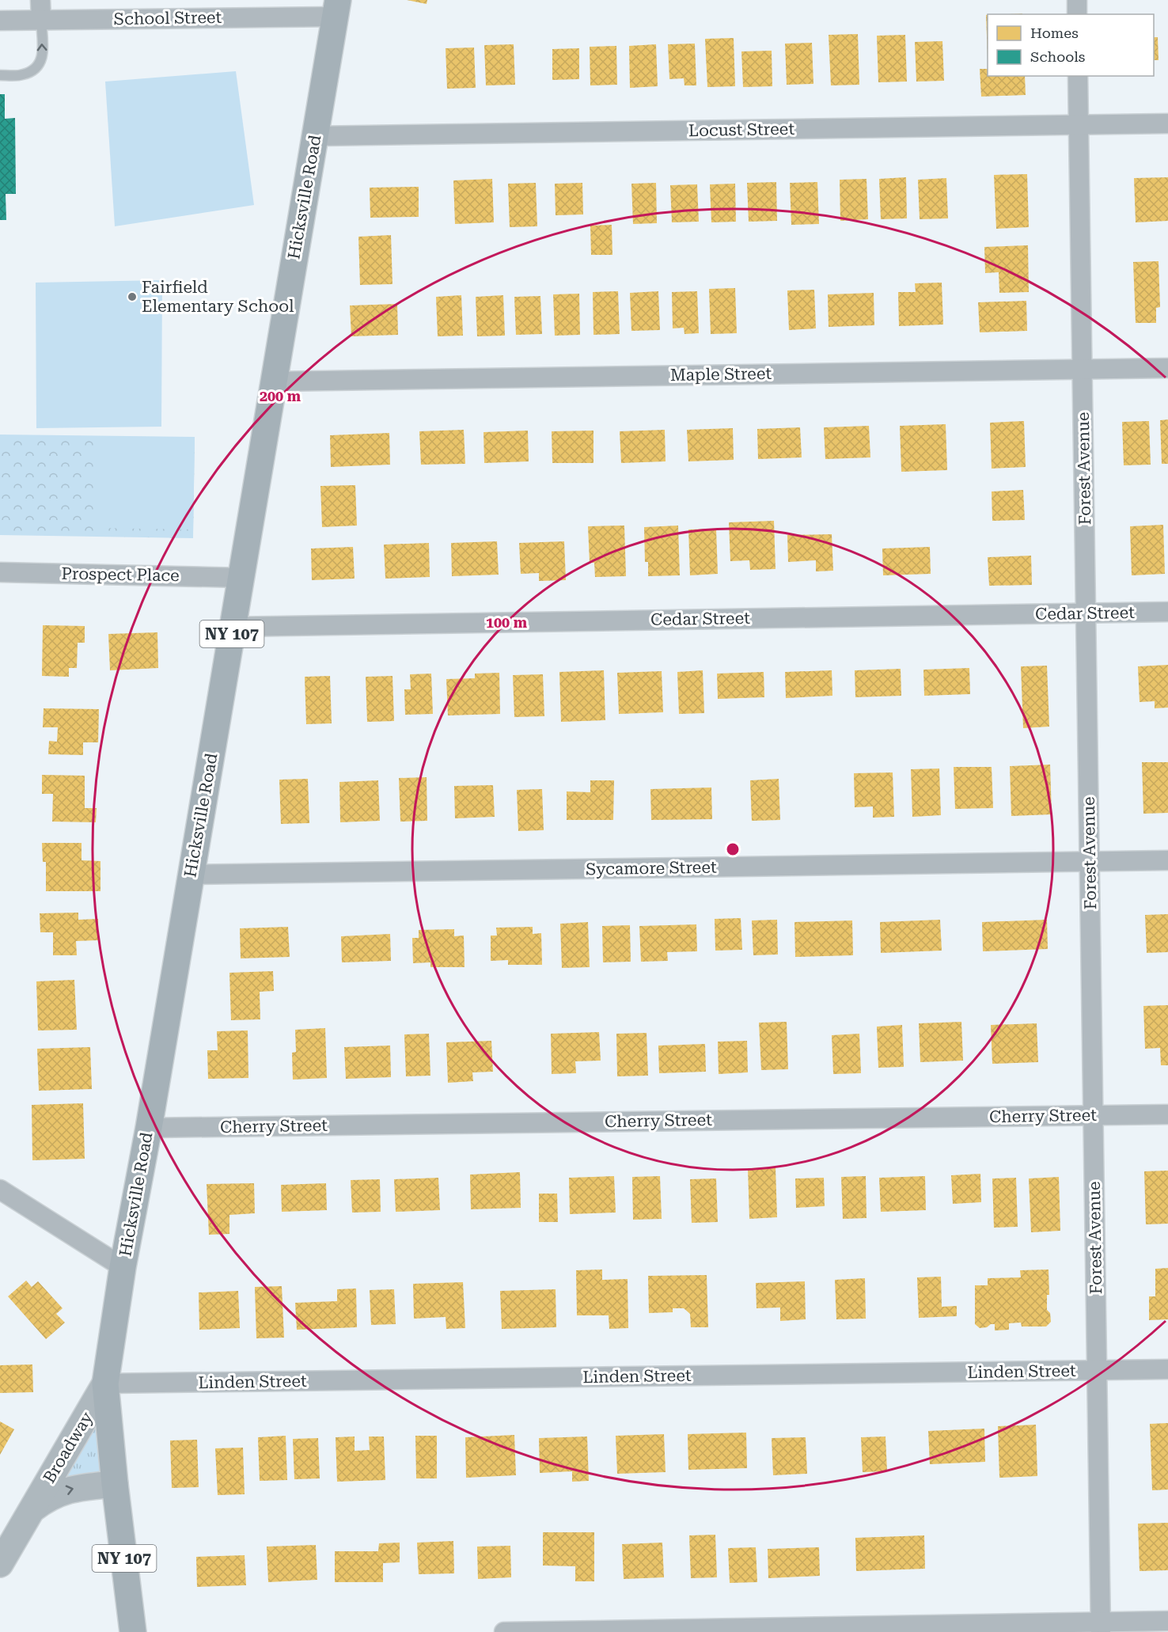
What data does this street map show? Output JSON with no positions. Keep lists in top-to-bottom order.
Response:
{
  "streets": {
    "main road": ["Hicksville Road", "NY 107", "Broadway"],
    "street": [
      "School Street",
      "Locust Street",
      "Maple Street",
      "Forest Avenue",
      "Prospect Place",
      "Cedar Street",
      "Sycamore Street",
      "Cherry Street",
      "Linden Street"
    ]
  },
  "crossings": [
    ["School Street", "Hicksville Road"],
    ["Locust Street", "Hicksville Road"],
    ["Locust Street", "Forest Avenue"],
    ["Hicksville Road", "Maple Street"],
    ["Hicksville Road", "Prospect Place"],
    ["Hicksville Road", "Cedar Street"],
    ["Hicksville Road", "Sycamore Street"],
    ["Hicksville Road", "Cherry Street"],
    ["Hicksville Road", "Linden Street"],
    ["Hicksville Road", "Broadway"],
    ["Maple Street", "Forest Avenue"],
    ["Forest Avenue", "Cedar Street"],
    ["Forest Avenue", "Sycamore Street"],
    ["Forest Avenue", "Cherry Street"],
    ["Forest Avenue", "Linden Street"],
    ["Linden Street", "Broadway"]
  ],
  "places": ["Fairfield Elementary School"],
  "legend": ["Homes", "Schools"],
  "rings": ["200 m", "100 m"]
}
